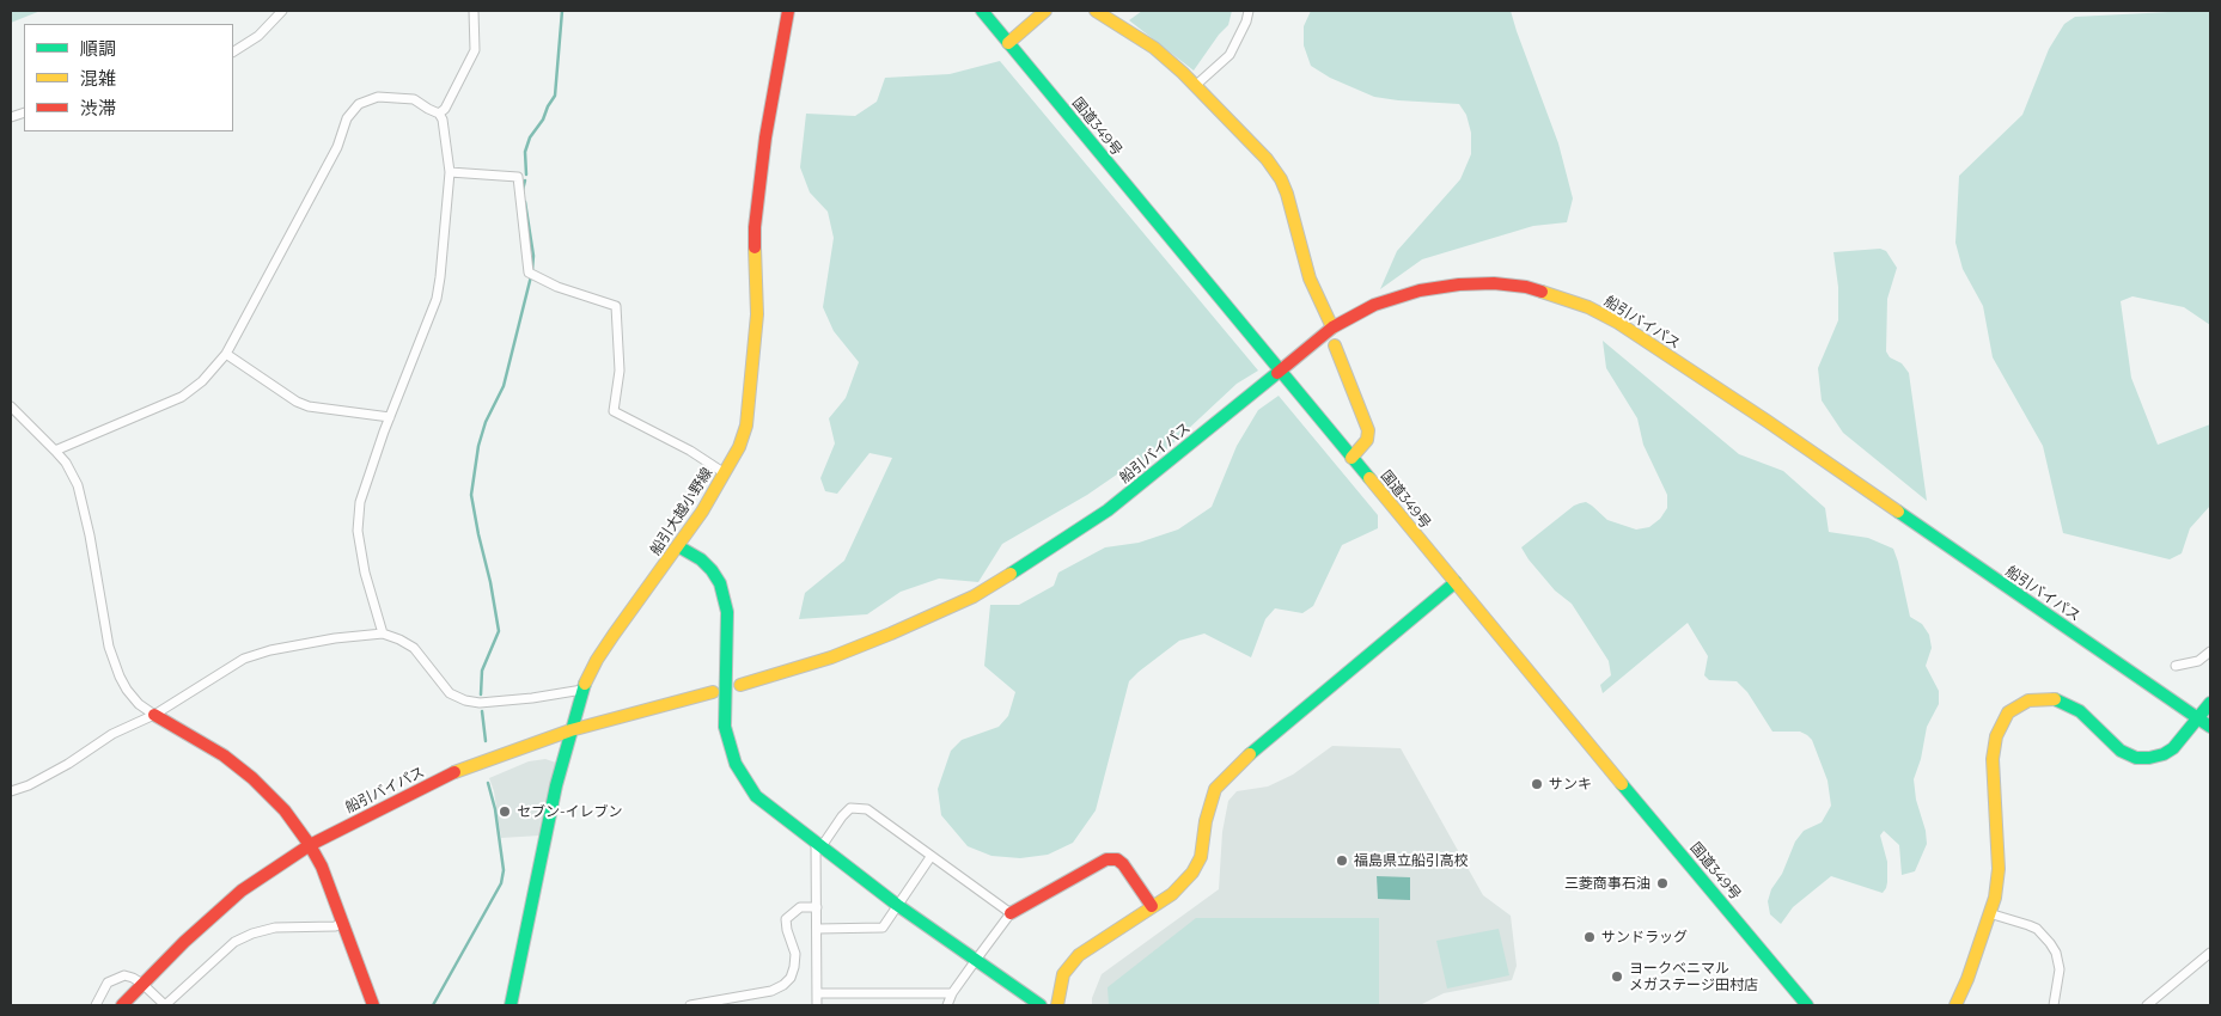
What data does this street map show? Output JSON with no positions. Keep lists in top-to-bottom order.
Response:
{
  "streets": {
    "main road": ["国道349号", "船引バイパス", "船引大越小野線"]
  },
  "crossings": [
    ["国道349号", "船引バイパス"],
    ["船引バイパス", "船引大越小野線"]
  ],
  "places": [
    "サンキ",
    "セブン-イレブン",
    "福島県立船引高校",
    "三菱商事石油",
    "サンドラッグ",
    "ヨークベニマル メガステージ田村店"
  ],
  "legend": ["順調", "混雑", "渋滞"]
}
